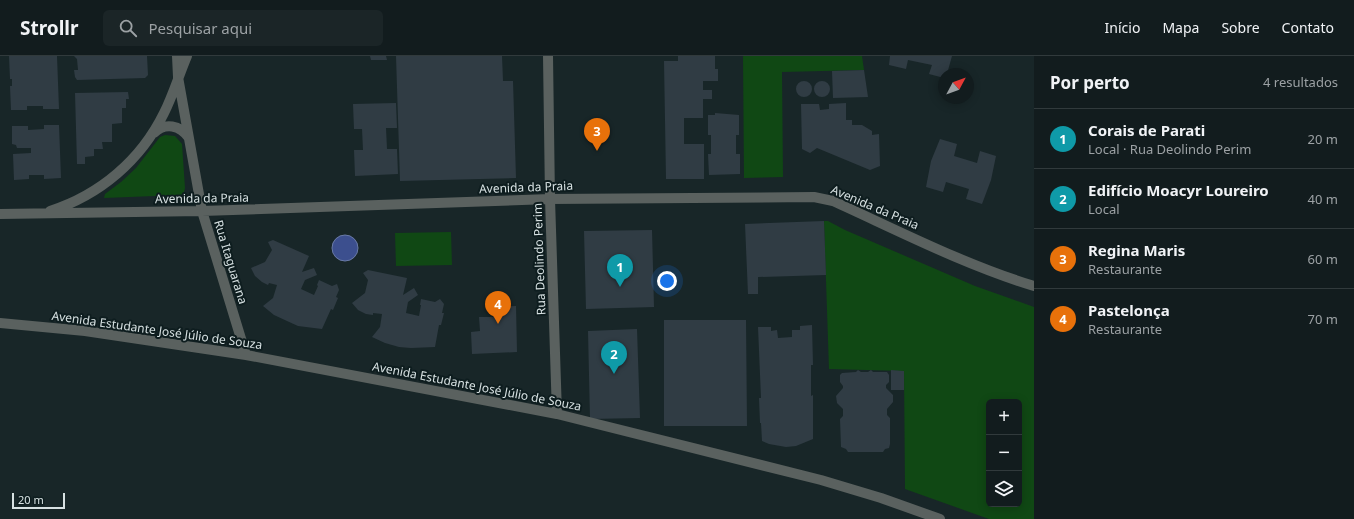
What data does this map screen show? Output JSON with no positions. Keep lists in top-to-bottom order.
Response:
{
  "streets": {
    "street": [
      "Avenida da Praia",
      "Rua Deolindo Perim",
      "Rua Itaguarana",
      "Avenida Estudante José Júlio de Souza"
    ]
  },
  "crossings": [
    ["Avenida da Praia", "Rua Deolindo Perim"],
    ["Avenida da Praia", "Rua Itaguarana"],
    ["Rua Deolindo Perim", "Avenida Estudante José Júlio de Souza"],
    ["Rua Itaguarana", "Avenida Estudante José Júlio de Souza"]
  ],
  "scale_bar": "20 m",
  "north": "top right",
  "page": {
    "header": "Strollr",
    "search": "Pesquisar aqui",
    "nav": [
      "Início",
      "Mapa",
      "Sobre",
      "Contato"
    ],
    "heading": ["Por perto", "4 resultados"],
    "list": [
      {
        "mark": "1",
        "name": "Corais de Parati",
        "note": "Local · Rua Deolindo Perim",
        "value": "20 m"
      },
      {
        "mark": "2",
        "name": "Edifício Moacyr Loureiro",
        "note": "Local",
        "value": "40 m"
      },
      {
        "mark": "3",
        "name": "Regina Maris",
        "note": "Restaurante",
        "value": "60 m"
      },
      {
        "mark": "4",
        "name": "Pastelonça",
        "note": "Restaurante",
        "value": "70 m"
      }
    ],
    "pins": [
      "3",
      "1",
      "4",
      "2"
    ],
    "map_buttons": ["+", "−"],
    "scale": "20 m"
  }
}
